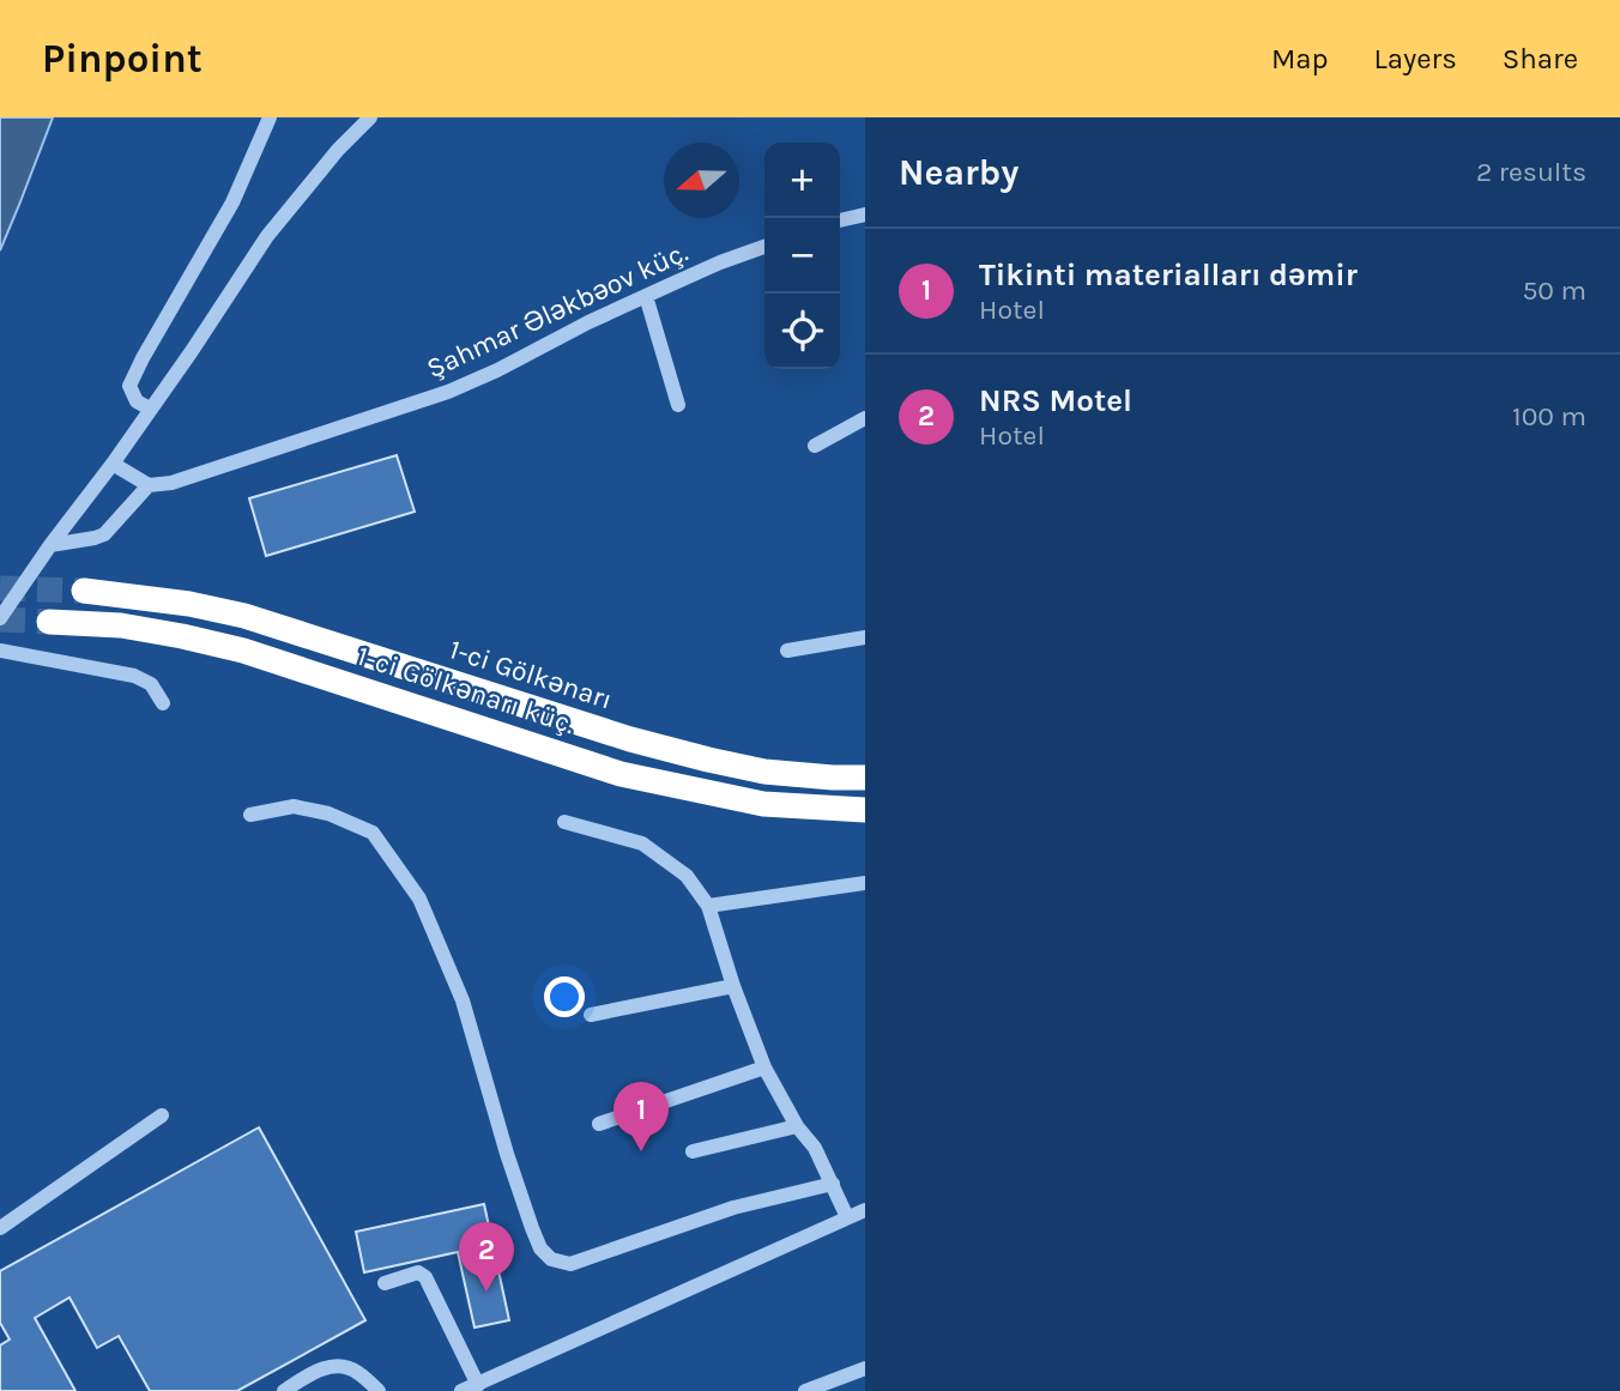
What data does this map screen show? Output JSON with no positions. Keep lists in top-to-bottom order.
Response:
{
  "streets": {
    "highway": ["1-ci Gölkənarı", "1-ci Gölkənarı küç."],
    "street": ["Şahmar Ələkbəov küç."]
  },
  "north": "left",
  "page": {
    "header": "Pinpoint",
    "nav": ["Map", "Layers", "Share"],
    "heading": ["Nearby", "2 results"],
    "map_buttons": ["+", "−"],
    "list": [
      {
        "mark": "1",
        "name": "Tikinti materialları dəmir",
        "note": "Hotel",
        "value": "50 m"
      },
      {
        "mark": "2",
        "name": "NRS Motel",
        "note": "Hotel",
        "value": "100 m"
      }
    ],
    "pins": ["1", "2"]
  }
}
